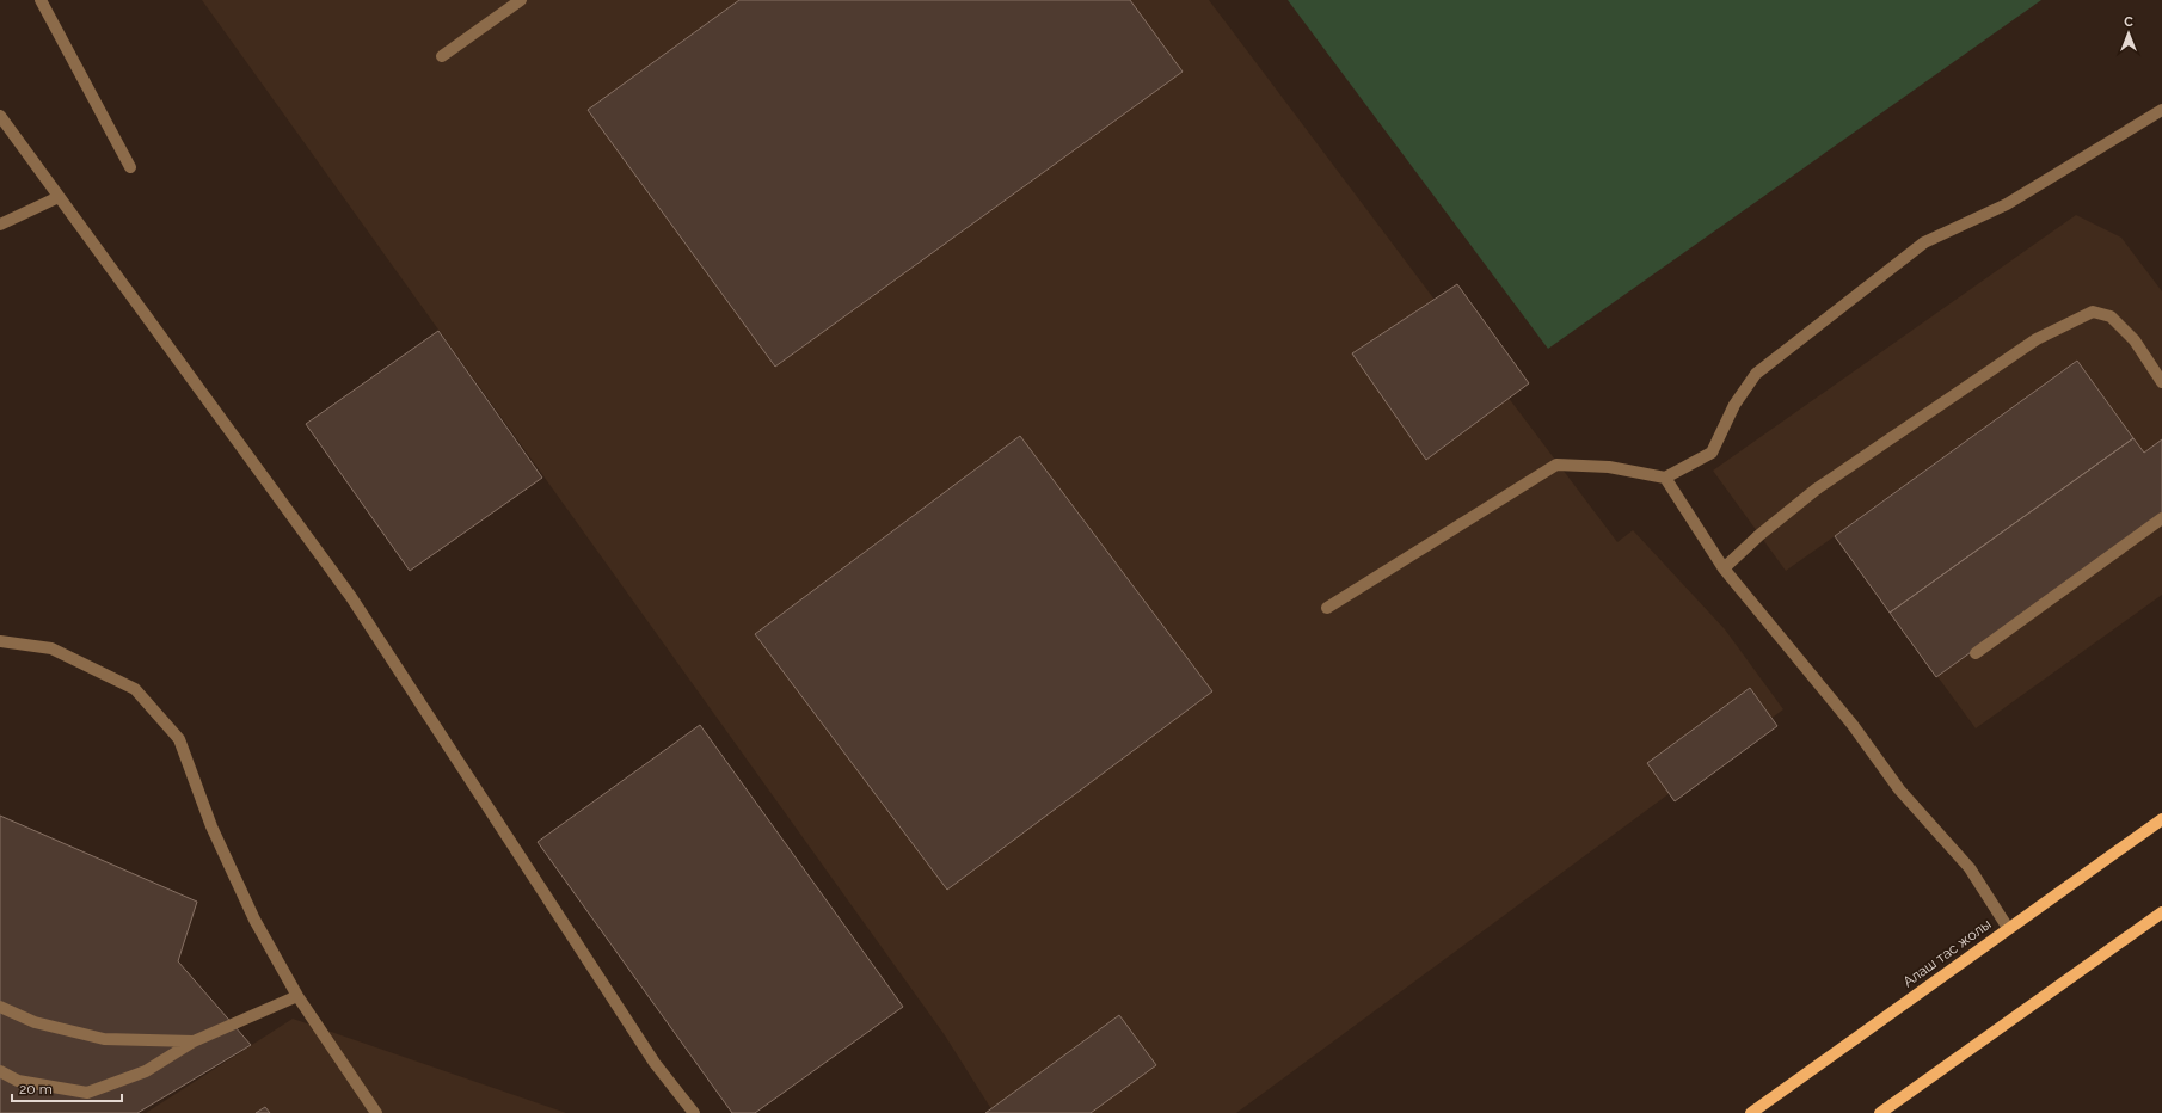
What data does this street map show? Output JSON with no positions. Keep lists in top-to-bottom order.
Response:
{
  "streets": {
    "main road": ["Алаш тас жолы"]
  },
  "scale_bar": "20 m",
  "north": "top"
}
